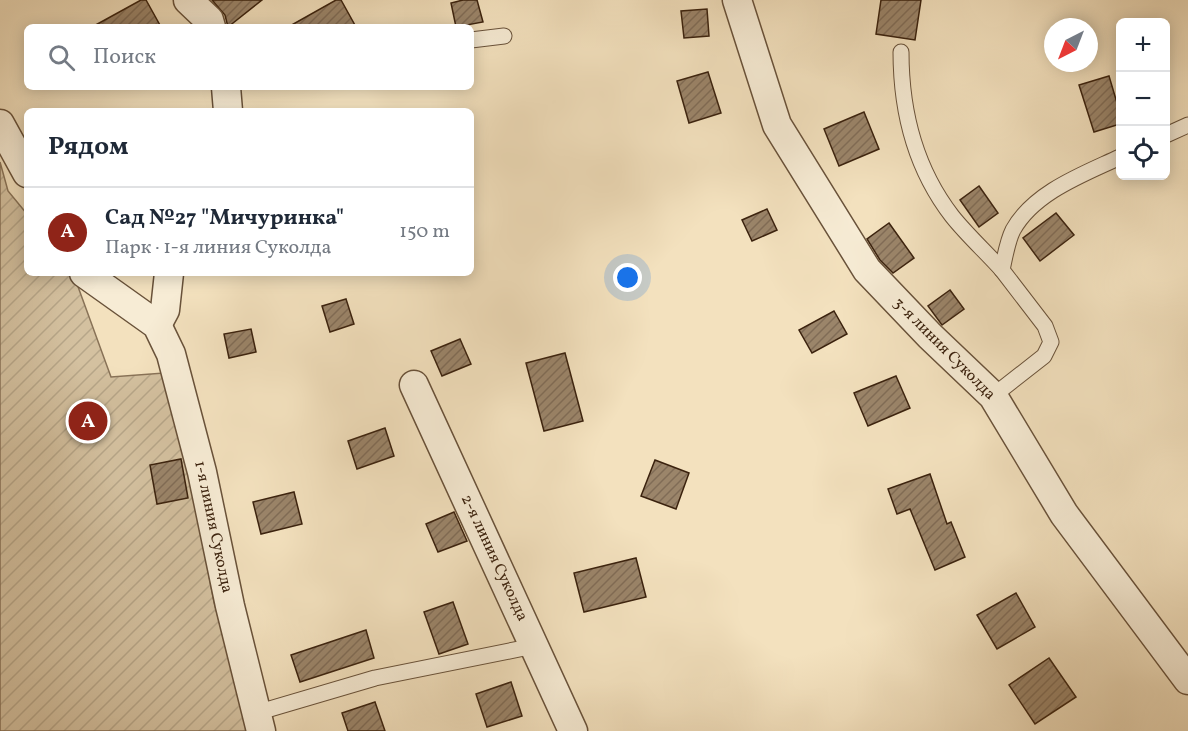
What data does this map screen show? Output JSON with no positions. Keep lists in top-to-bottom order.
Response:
{
  "streets": {
    "street": ["3-я линия Суколда", "1-я линия Суколда", "2-я линия Суколда"]
  },
  "north": "bottom left",
  "page": {
    "map_buttons": ["+", "−"],
    "search": "Поиск",
    "heading": "Рядом",
    "list": [
      {
        "mark": "A",
        "name": "Сад №27 \"Мичуринка\"",
        "note": "Парк · 1-я линия Суколда",
        "value": "150 m"
      }
    ],
    "pins": "A"
  }
}
